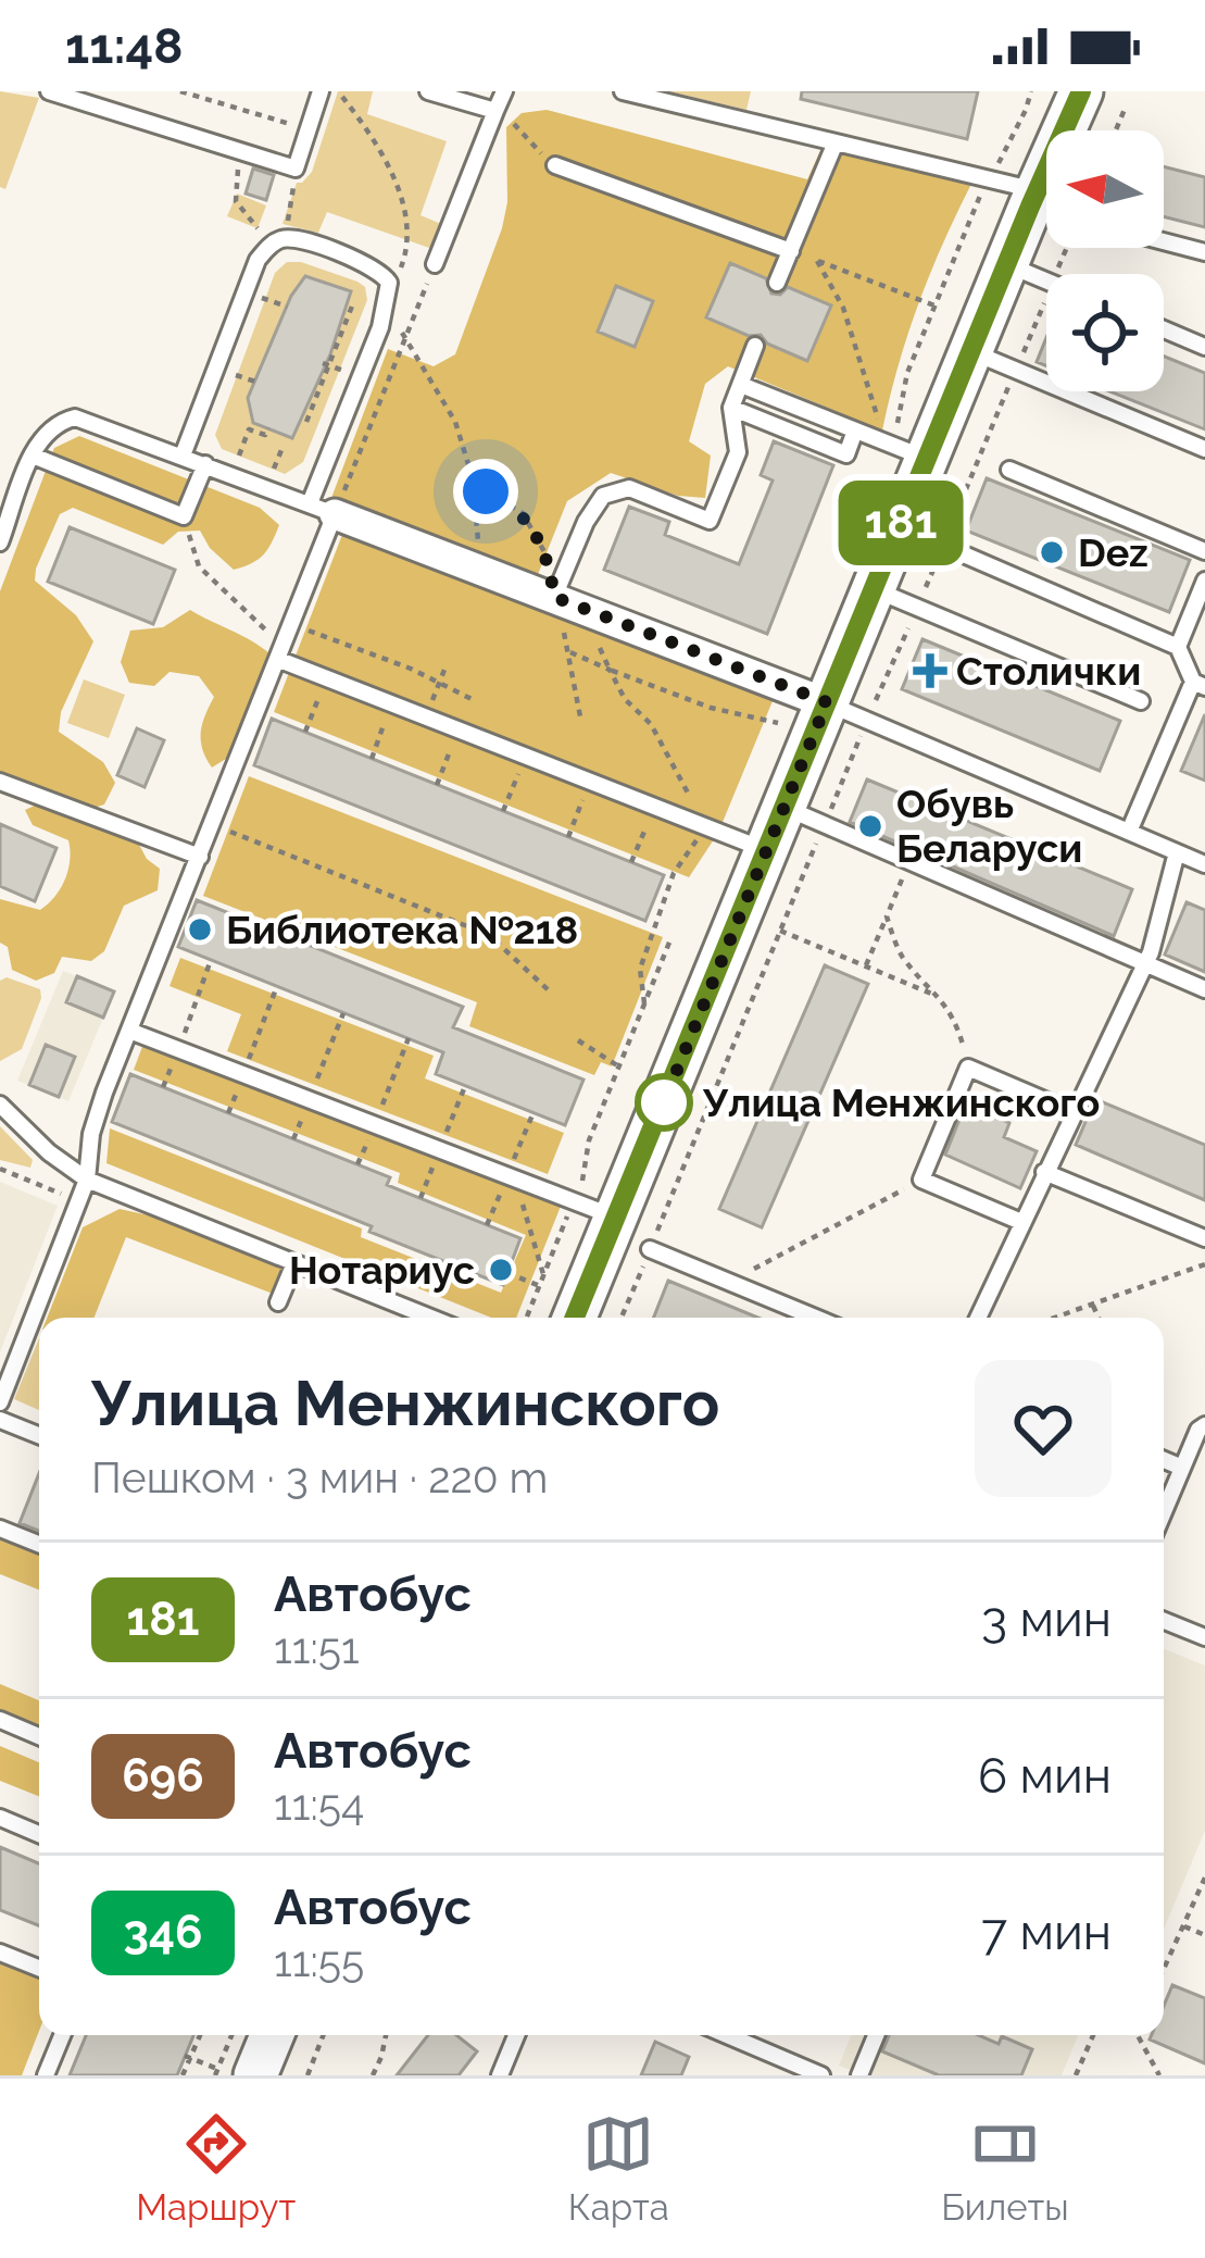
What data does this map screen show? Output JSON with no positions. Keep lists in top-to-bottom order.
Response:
{
  "places": {
    "other": [
      "Dez",
      "Обувь Беларуси",
      "Библиотека №218",
      "Улица Менжинского",
      "Нотариус"
    ],
    "health": ["Столички"]
  },
  "lines": ["bus line 181"],
  "north": "left",
  "page": {
    "status": "11:48",
    "on_map": "181",
    "heading": ["Улица Менжинского", "Пешком · 3 мин · 220 m"],
    "list": [
      {
        "mark": "181",
        "name": "Автобус",
        "note": "11:51",
        "value": "3 мин"
      },
      {
        "mark": "696",
        "name": "Автобус",
        "note": "11:54",
        "value": "6 мин"
      },
      {
        "mark": "346",
        "name": "Автобус",
        "note": "11:55",
        "value": "7 мин"
      }
    ],
    "tabs": ["Маршрут", "Карта", "Билеты"]
  }
}
